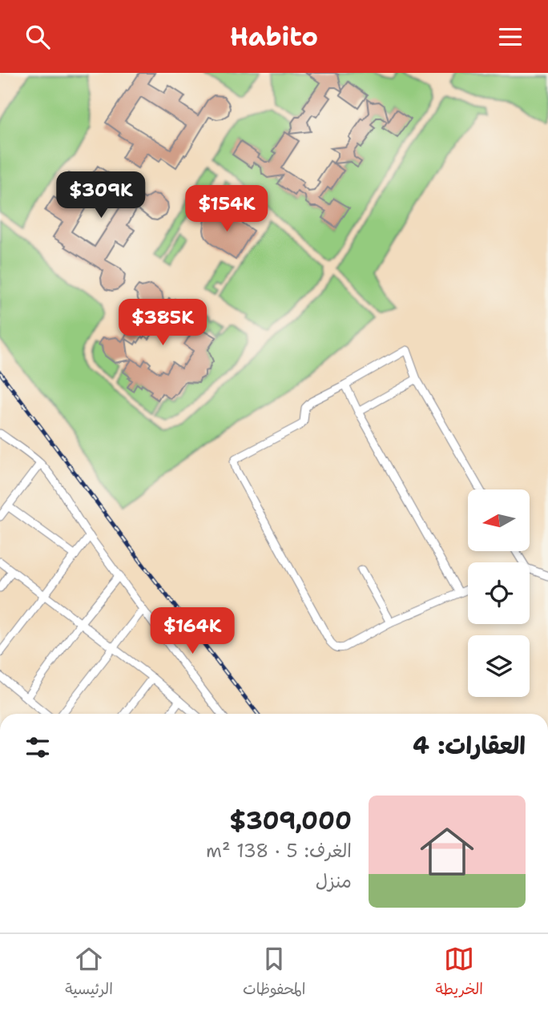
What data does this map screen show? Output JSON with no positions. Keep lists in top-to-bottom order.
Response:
{
  "north": "left",
  "page": {
    "header": "Habito",
    "price": [
      "$309K",
      "$154K",
      "$385K",
      "$164K"
    ],
    "heading": "العقارات: 4",
    "list": [
      {
        "name": "$309,000",
        "note": "الغرف: 5 · 138 m² · منزل"
      }
    ],
    "tabs": ["الخريطة", "المحفوظات", "الرئيسية"]
  }
}
